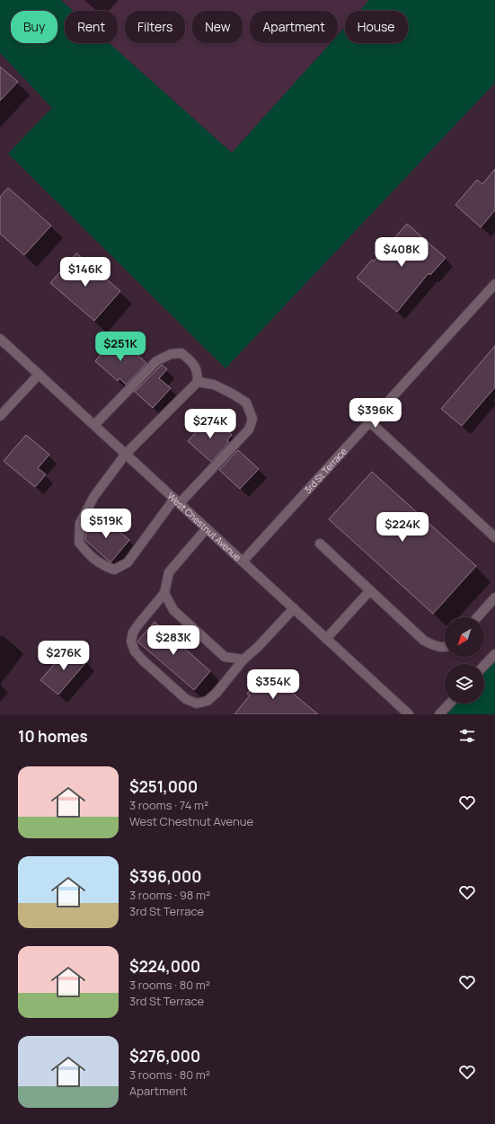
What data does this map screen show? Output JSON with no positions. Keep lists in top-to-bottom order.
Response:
{
  "streets": {
    "street": ["3rd St Terrace", "West Chestnut Avenue"]
  },
  "crossings": [
    ["3rd St Terrace", "West Chestnut Avenue"]
  ],
  "north": "bottom left",
  "page": {
    "chip": [
      "Buy",
      "Rent",
      "Filters",
      "New",
      "Apartment",
      "House"
    ],
    "price": [
      "$408K",
      "$146K",
      "$251K",
      "$396K",
      "$274K",
      "$519K",
      "$224K",
      "$283K",
      "$276K",
      "$354K"
    ],
    "heading": "10 homes",
    "list": [
      {
        "name": "$251,000",
        "note": "3 rooms · 74 m² · West Chestnut Avenue"
      },
      {
        "name": "$396,000",
        "note": "3 rooms · 98 m² · 3rd St Terrace"
      },
      {
        "name": "$224,000",
        "note": "3 rooms · 80 m² · 3rd St Terrace"
      },
      {
        "name": "$276,000",
        "note": "3 rooms · 80 m² · Apartment"
      }
    ]
  }
}
